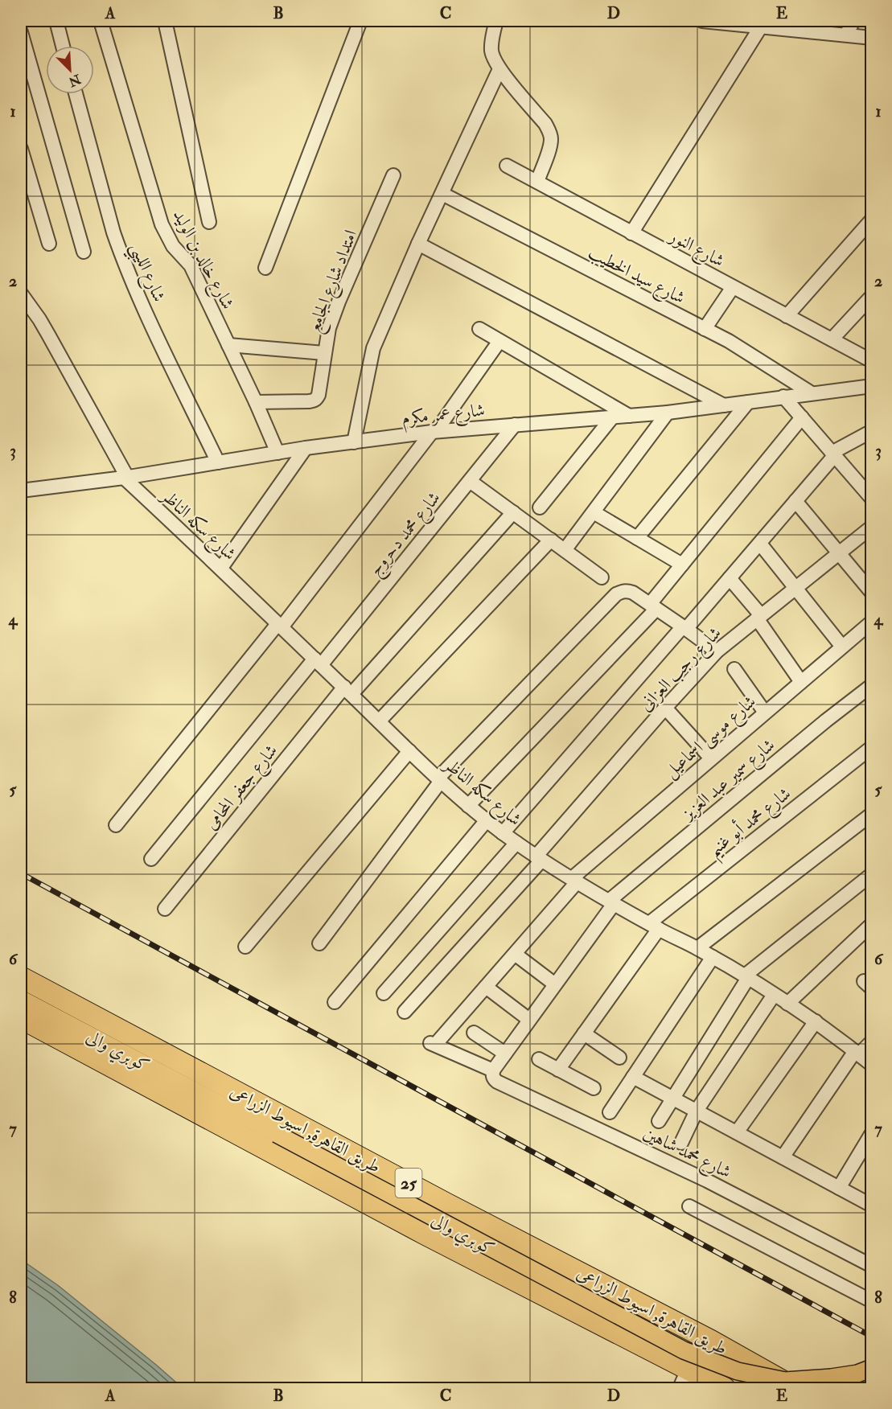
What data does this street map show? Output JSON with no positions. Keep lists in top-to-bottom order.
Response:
{
  "streets": {
    "highway": ["طريق القاهرة, اسيوط الزراعى", "25"],
    "main road": ["كوبري والى"],
    "street": [
      "شارع النور",
      "شارع خالد بن الوليد",
      "شارع الليبي",
      "شارع سيد الخطيب",
      "امتداد شارع الجامع",
      "شارع عمر مكرم",
      "شارع سكه الناظر",
      "شارع محمد دحروج",
      "شارع رجب العزانى",
      "شارع موسى اسماعيل",
      "شارع سمير عبد العزيز",
      "شارع جعفر المحامى",
      "شارع محمد أبو غنيم",
      "شارع محمد شاهين"
    ]
  },
  "crossings": [
    ["شارع خالد بن الوليد", "امتداد شارع الجامع"],
    ["شارع خالد بن الوليد", "شارع عمر مكرم"],
    ["شارع الليبي", "شارع عمر مكرم"],
    ["شارع سيد الخطيب", "شارع عمر مكرم"],
    ["شارع عمر مكرم", "شارع سكه الناظر"],
    ["شارع عمر مكرم", "شارع محمد دحروج"],
    ["شارع سكه الناظر", "شارع محمد دحروج"],
    ["شارع سكه الناظر", "شارع رجب العزانى"],
    ["شارع سكه الناظر", "شارع موسى اسماعيل"],
    ["شارع سكه الناظر", "شارع سمير عبد العزيز"],
    ["شارع سكه الناظر", "شارع جعفر المحامى"],
    ["شارع سكه الناظر", "شارع محمد أبو غنيم"],
    ["شارع موسى اسماعيل", "شارع سمير عبد العزيز"],
    ["شارع موسى اسماعيل", "شارع محمد شاهين"],
    ["شارع سمير عبد العزيز", "شارع محمد شاهين"],
    ["كوبري والى", "طريق القاهرة, اسيوط الزراعى"]
  ],
  "north": "bottom right",
  "grid": {
    "columns": [
      "A",
      "B",
      "C",
      "D",
      "E"
    ],
    "rows": [
      "1",
      "2",
      "3",
      "4",
      "5",
      "6",
      "7",
      "8"
    ]
  }
}
